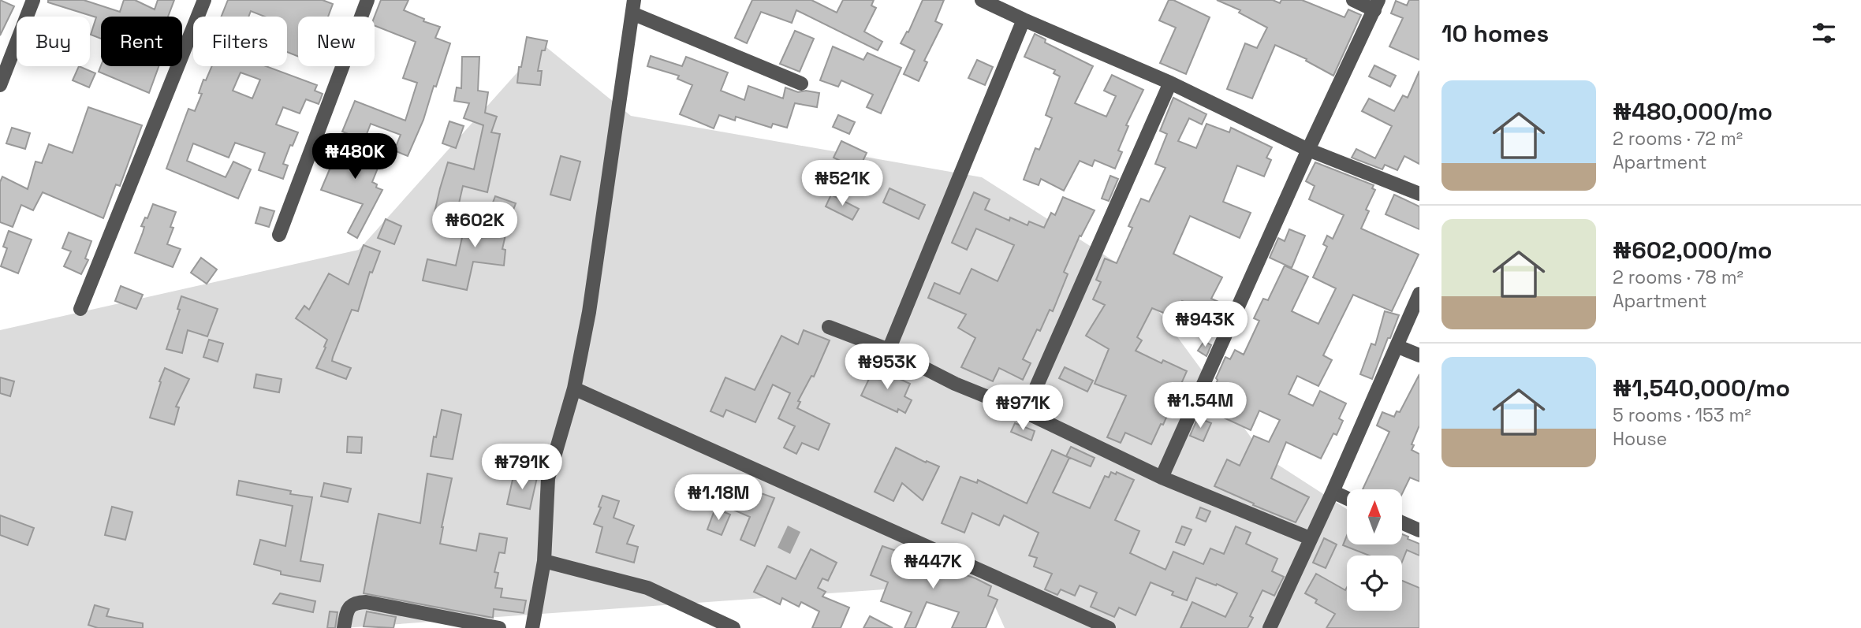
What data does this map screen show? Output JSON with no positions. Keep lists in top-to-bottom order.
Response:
{
  "north": "top",
  "page": {
    "heading": "10 homes",
    "chip": [
      "Buy",
      "Rent",
      "Filters",
      "New"
    ],
    "list": [
      {
        "name": "₦480,000/mo",
        "note": "2 rooms · 72 m² · Apartment"
      },
      {
        "name": "₦602,000/mo",
        "note": "2 rooms · 78 m² · Apartment"
      },
      {
        "name": "₦1,540,000/mo",
        "note": "5 rooms · 153 m² · House"
      }
    ],
    "price": [
      "₦480K",
      "₦521K",
      "₦602K",
      "₦943K",
      "₦953K",
      "₦1.54M",
      "₦971K",
      "₦791K",
      "₦1.18M",
      "₦447K"
    ]
  }
}
